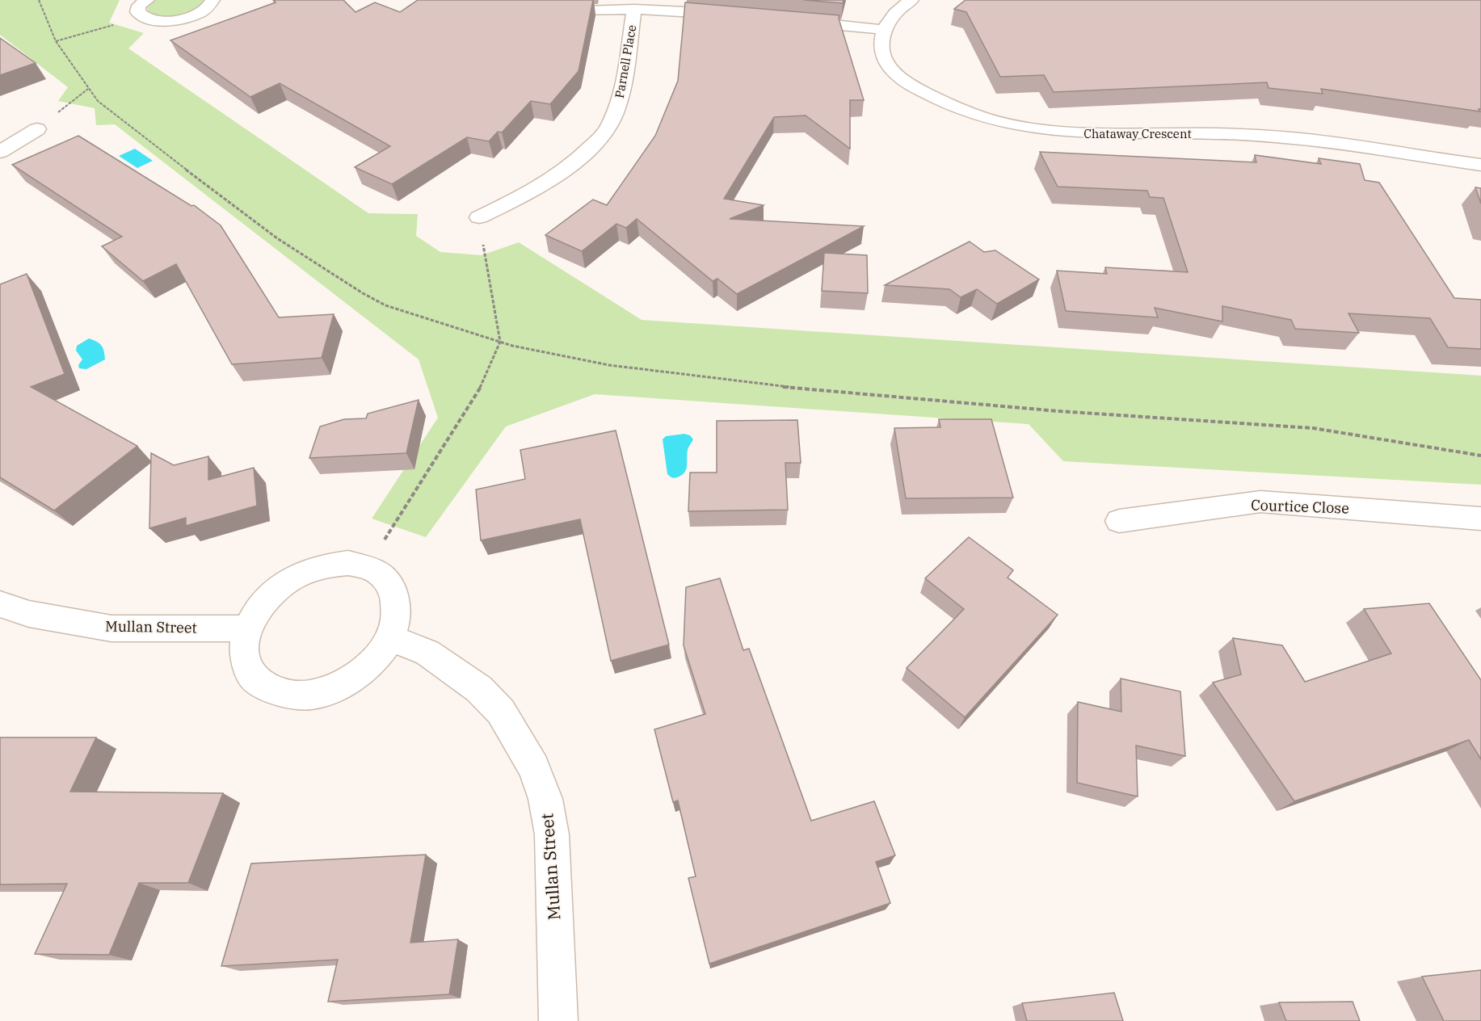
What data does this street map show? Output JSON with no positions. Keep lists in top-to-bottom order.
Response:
{
  "streets": {
    "street": [
      "Parnell Place",
      "Chataway Crescent",
      "Courtice Close",
      "Mullan Street"
    ]
  }
}
